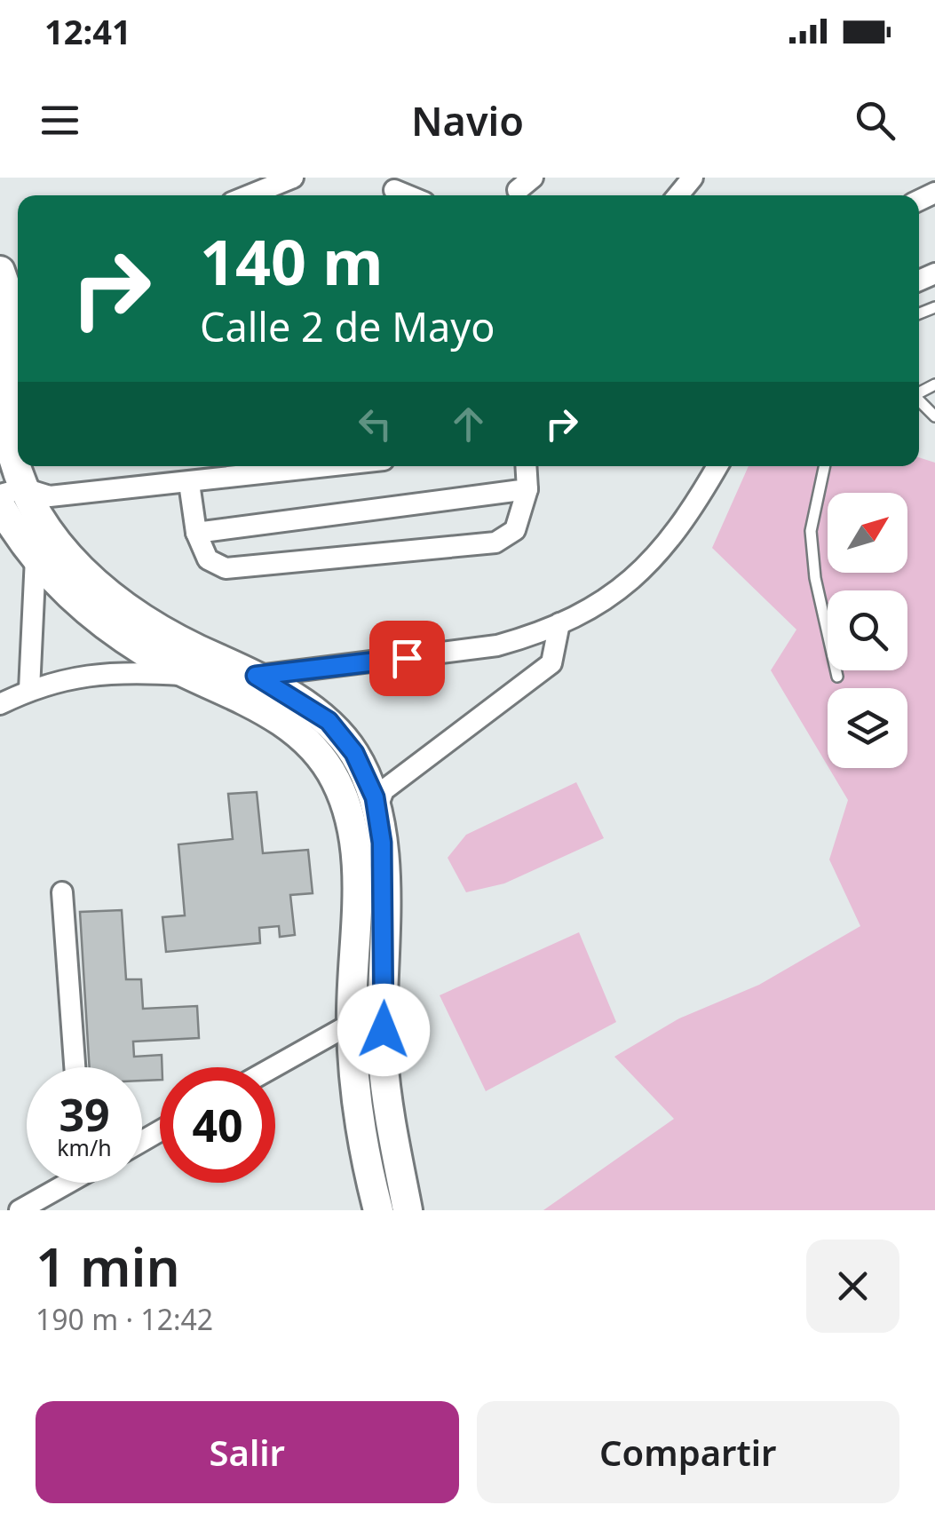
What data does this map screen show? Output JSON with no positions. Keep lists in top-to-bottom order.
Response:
{
  "north": "top right",
  "page": {
    "status": "12:41",
    "header": "Navio",
    "turn": ["140 m", "Calle 2 de Mayo"],
    "speed": "39 km/h",
    "limit": "40",
    "heading": ["1 min", "190 m · 12:42"],
    "buttons": ["Salir", "Compartir"]
  }
}
